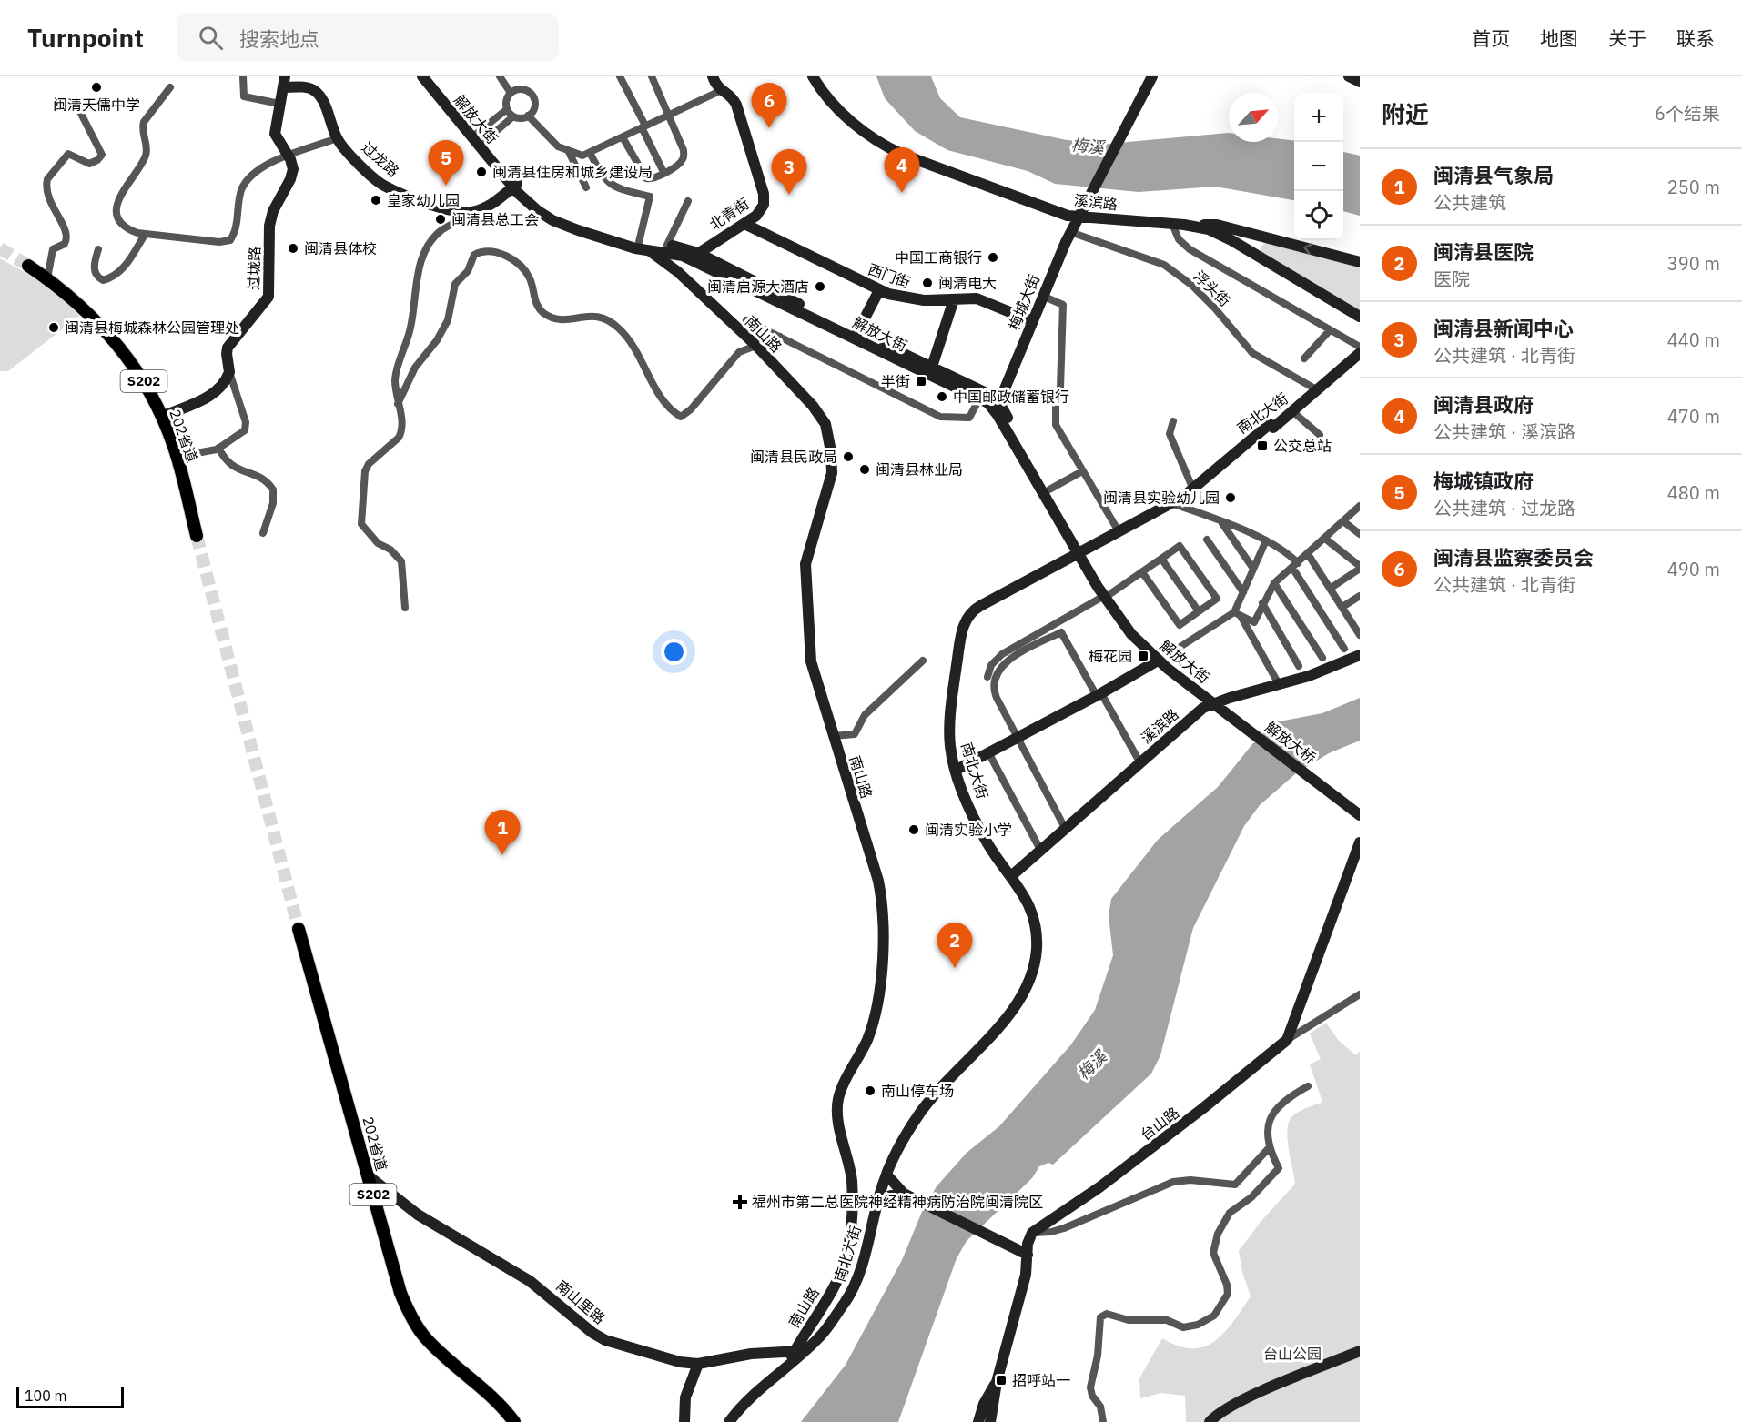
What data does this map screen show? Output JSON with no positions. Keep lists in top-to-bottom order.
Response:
{
  "streets": {
    "main road": ["S202", "202省道"],
    "street": [
      "解放大街",
      "过龙路",
      "溪滨路",
      "北青街",
      "过垅路",
      "西门街",
      "浮头街",
      "梅城大街",
      "南山路",
      "南北大街",
      "解放大桥",
      "台山路",
      "南山里路"
    ]
  },
  "crossings": [
    ["解放大街", "过龙路"],
    ["解放大街", "溪滨路"],
    ["解放大街", "北青街"],
    ["解放大街", "梅城大街"],
    ["解放大街", "南山路"],
    ["解放大街", "南北大街"],
    ["解放大街", "解放大桥"],
    ["溪滨路", "梅城大街"],
    ["溪滨路", "南北大街"],
    ["北青街", "西门街"],
    ["北青街", "南山路"],
    ["西门街", "梅城大街"],
    ["浮头街", "梅城大街"],
    ["浮头街", "南北大街"],
    ["南山路", "南北大街"],
    ["南山路", "南山里路"],
    ["南北大街", "南山里路"],
    ["202省道", "南山里路"]
  ],
  "water": ["梅溪"],
  "parks": ["台山公园"],
  "places": {
    "other": [
      "闽清天儒中学",
      "闽清县住房和城乡建设局",
      "皇家幼儿园",
      "闽清县总工会",
      "闽清县体校",
      "中国工商银行",
      "闽清电大",
      "闽清启源大酒店",
      "闽清县梅城森林公园管理处",
      "中国邮政储蓄银行",
      "闽清县民政局",
      "闽清县林业局",
      "闽清县实验幼儿园",
      "闽清实验小学",
      "南山停车场"
    ],
    "transit": [
      "半街",
      "公交总站",
      "梅花园",
      "招呼站一"
    ],
    "health": ["福州市第二总医院神经精神病防治院闽清院区"]
  },
  "scale_bar": "100 m",
  "north": "top right",
  "page": {
    "header": "Turnpoint",
    "search": "搜索地点",
    "nav": [
      "首页",
      "地图",
      "关于",
      "联系"
    ],
    "heading": ["附近", "6个结果"],
    "pins": [
      "6",
      "5",
      "4",
      "3",
      "1",
      "2"
    ],
    "map_buttons": ["+", "−"],
    "list": [
      {
        "mark": "1",
        "name": "闽清县气象局",
        "note": "公共建筑",
        "value": "250 m"
      },
      {
        "mark": "2",
        "name": "闽清县医院",
        "note": "医院",
        "value": "390 m"
      },
      {
        "mark": "3",
        "name": "闽清县新闻中心",
        "note": "公共建筑 · 北青街",
        "value": "440 m"
      },
      {
        "mark": "4",
        "name": "闽清县政府",
        "note": "公共建筑 · 溪滨路",
        "value": "470 m"
      },
      {
        "mark": "5",
        "name": "梅城镇政府",
        "note": "公共建筑 · 过龙路",
        "value": "480 m"
      },
      {
        "mark": "6",
        "name": "闽清县监察委员会",
        "note": "公共建筑 · 北青街",
        "value": "490 m"
      }
    ],
    "scale": "100 m"
  }
}
